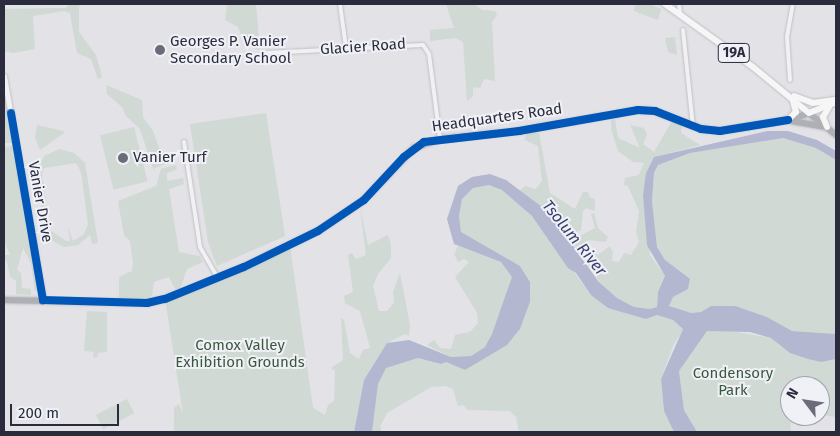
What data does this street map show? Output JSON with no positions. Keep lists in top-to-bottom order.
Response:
{
  "streets": {
    "main road": ["19A", "Headquarters Road"],
    "street": ["Glacier Road", "Vanier Drive"]
  },
  "crossings": [
    ["Glacier Road", "Headquarters Road"],
    ["19A", "Headquarters Road"],
    ["Headquarters Road", "Vanier Drive"]
  ],
  "water": ["Tsolum River"],
  "parks": ["Comox Valley Exhibition Grounds", "Condensory Park"],
  "places": ["Georges P. Vanier Secondary School", "Vanier Turf"],
  "scale_bar": "200 m",
  "north": "top left"
}
